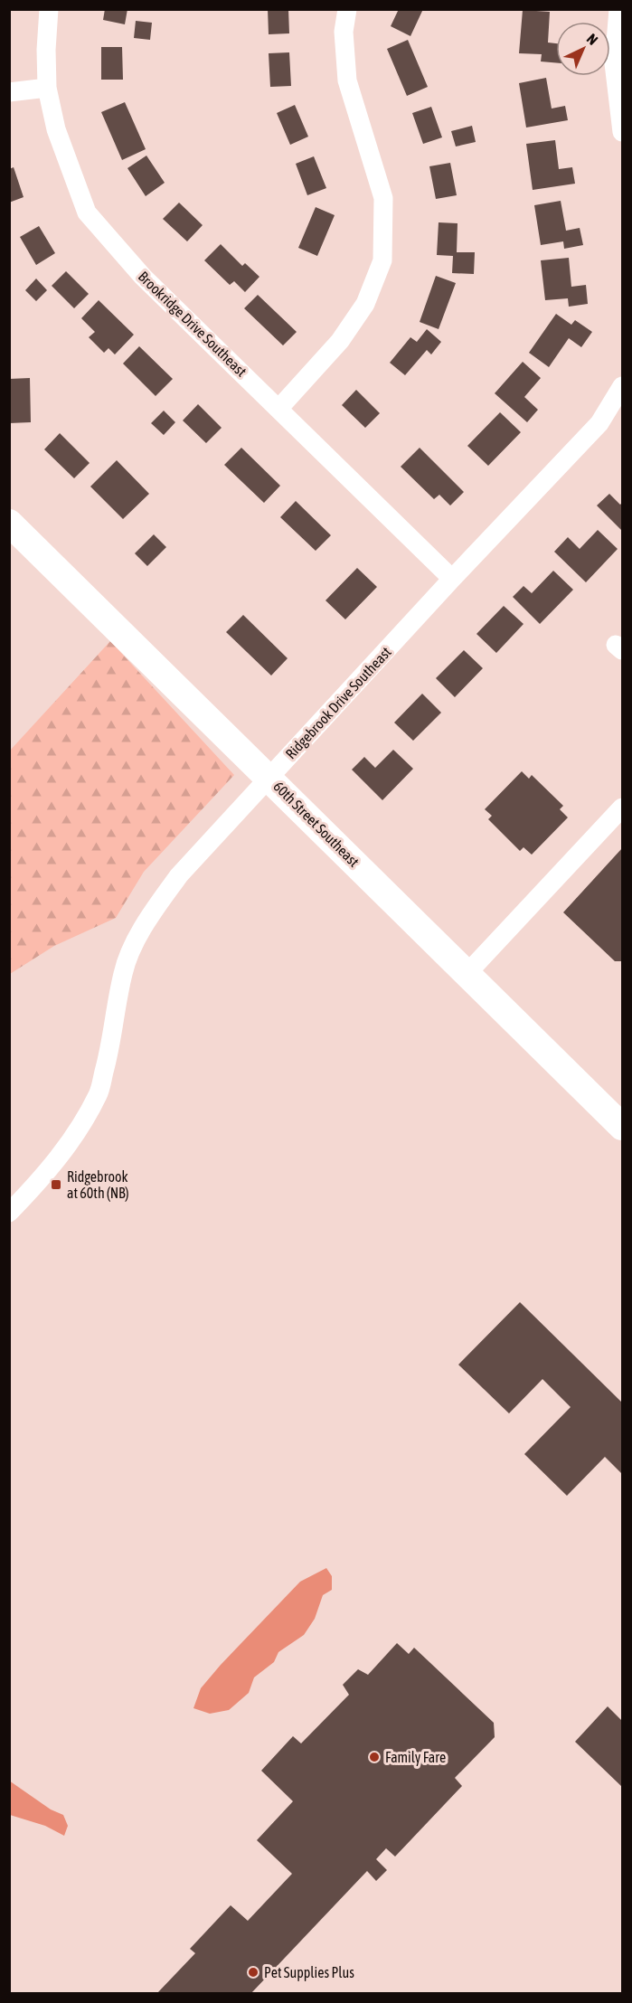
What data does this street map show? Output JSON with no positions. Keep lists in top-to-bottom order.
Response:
{
  "streets": {
    "main road": ["60th Street Southeast"],
    "street": ["Brookridge Drive Southeast", "Ridgebrook Drive Southeast"]
  },
  "crossings": [
    ["Brookridge Drive Southeast", "Ridgebrook Drive Southeast"],
    ["Ridgebrook Drive Southeast", "60th Street Southeast"]
  ],
  "places": {
    "transit": ["Ridgebrook at 60th (NB)"],
    "other": ["Family Fare", "Pet Supplies Plus"]
  },
  "north": "top right"
}
